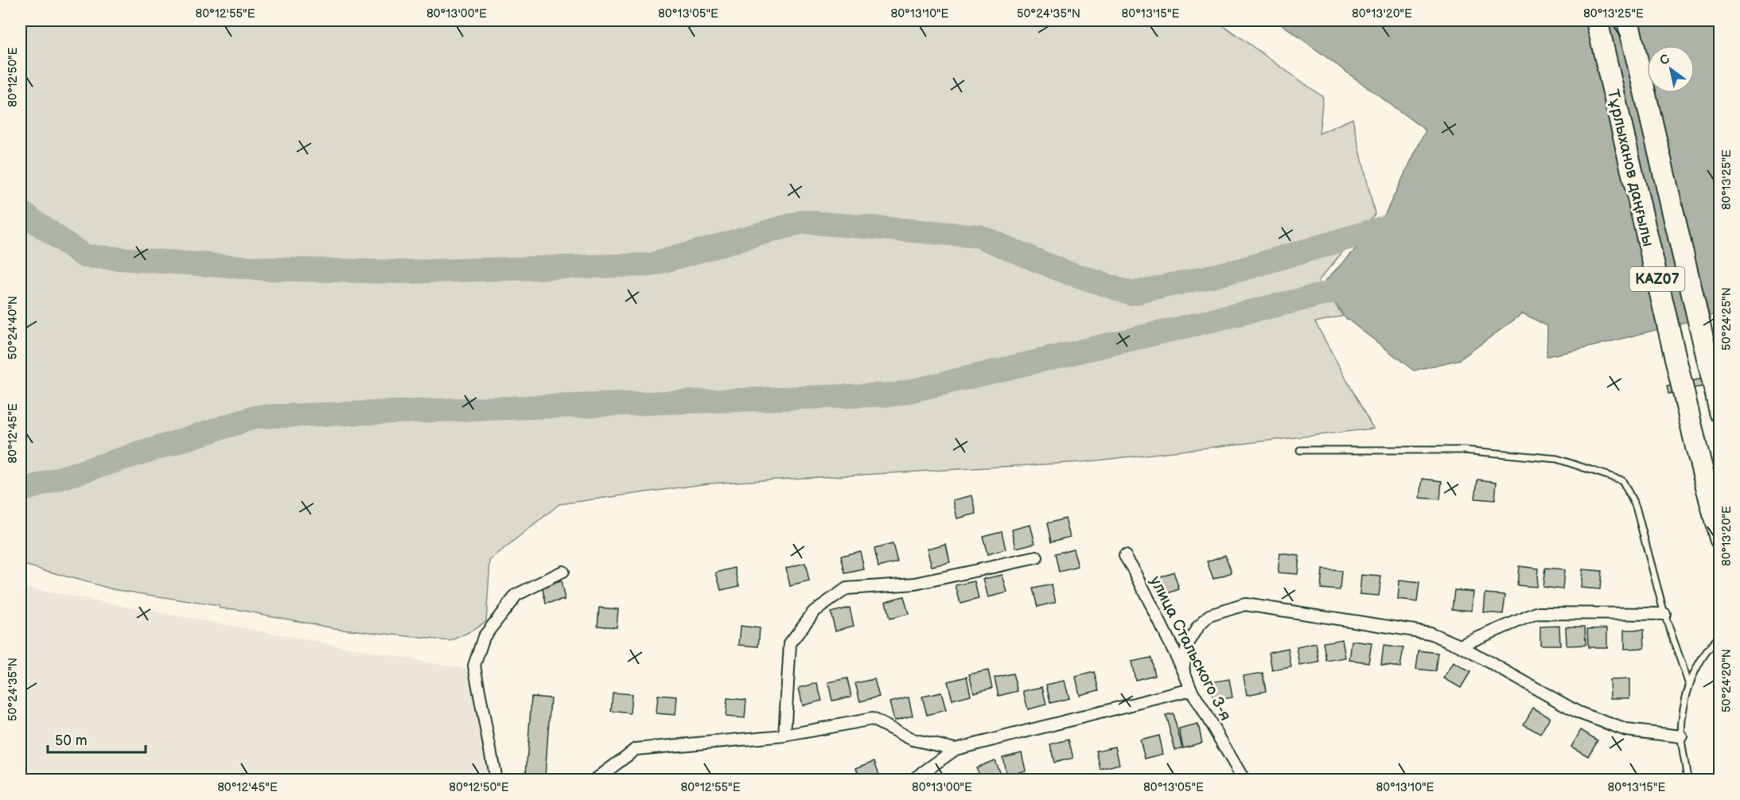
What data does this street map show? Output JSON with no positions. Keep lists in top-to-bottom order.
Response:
{
  "streets": {
    "highway": ["Тұрлыханов даңғылы", "KAZ07"],
    "street": ["улица Стальского 3-я"]
  },
  "scale_bar": "50 m",
  "north": "top left",
  "coordinates": [
    "80°12'55\"E",
    "80°13'00\"E",
    "80°13'05\"E",
    "80°13'10\"E",
    "50°24'35\"N",
    "80°13'15\"E",
    "80°13'20\"E",
    "80°13'25\"E",
    "80°12'50\"E",
    "50°24'25\"N",
    "50°24'40\"N",
    "80°12'45\"E",
    "50°24'20\"N"
  ]
}
